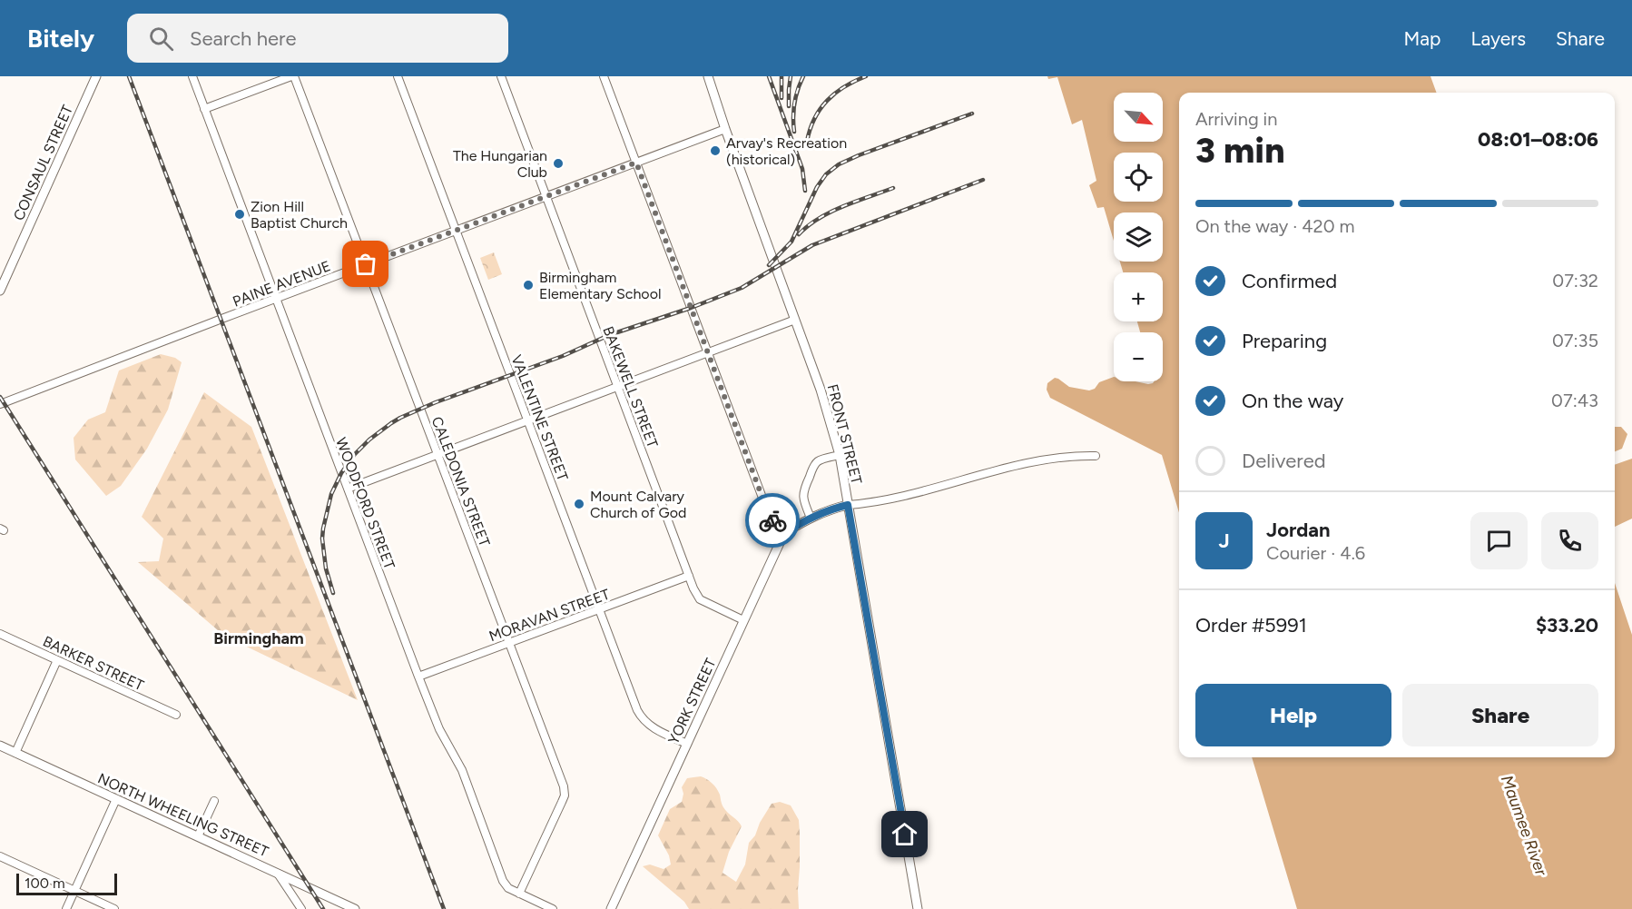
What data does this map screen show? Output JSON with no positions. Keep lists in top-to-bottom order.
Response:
{
  "streets": {
    "street": [
      "CONSAUL STREET",
      "PAINE AVENUE",
      "BAKEWELL STREET",
      "VALENTINE STREET",
      "FRONT STREET",
      "CALEDONIA STREET",
      "WOODFORD STREET",
      "MORAVAN STREET",
      "BARKER STREET",
      "YORK STREET",
      "NORTH WHEELING STREET"
    ]
  },
  "crossings": [
    ["PAINE AVENUE", "BAKEWELL STREET"],
    ["PAINE AVENUE", "VALENTINE STREET"],
    ["PAINE AVENUE", "FRONT STREET"],
    ["PAINE AVENUE", "CALEDONIA STREET"],
    ["PAINE AVENUE", "WOODFORD STREET"],
    ["BAKEWELL STREET", "MORAVAN STREET"],
    ["BAKEWELL STREET", "YORK STREET"],
    ["VALENTINE STREET", "MORAVAN STREET"],
    ["VALENTINE STREET", "YORK STREET"],
    ["CALEDONIA STREET", "WOODFORD STREET"],
    ["CALEDONIA STREET", "MORAVAN STREET"],
    ["WOODFORD STREET", "MORAVAN STREET"]
  ],
  "districts": ["Birmingham"],
  "water": ["Maumee River"],
  "places": [
    "Arvay's Recreation (historical)",
    "The Hungarian Club",
    "Zion Hill Baptist Church",
    "Birmingham Elementary School",
    "Mount Calvary Church of God"
  ],
  "scale_bar": "100 m",
  "north": "bottom right",
  "page": {
    "header": "Bitely",
    "search": "Search here",
    "nav": ["Map", "Layers", "Share"],
    "map_buttons": ["+", "−"],
    "heading": ["3 min", "Arriving in", "08:01–08:06"],
    "panel": [
      "Jordan",
      "Courier · 4.6",
      "Order #5991",
      "$33.20"
    ],
    "bar": "On the way · 420 m",
    "list": [
      ["Confirmed", "07:32"],
      ["Preparing", "07:35"],
      ["On the way", "07:43"],
      "Delivered"
    ],
    "round": "J",
    "buttons": ["Help", "Share"],
    "scale": "100 m"
  }
}
